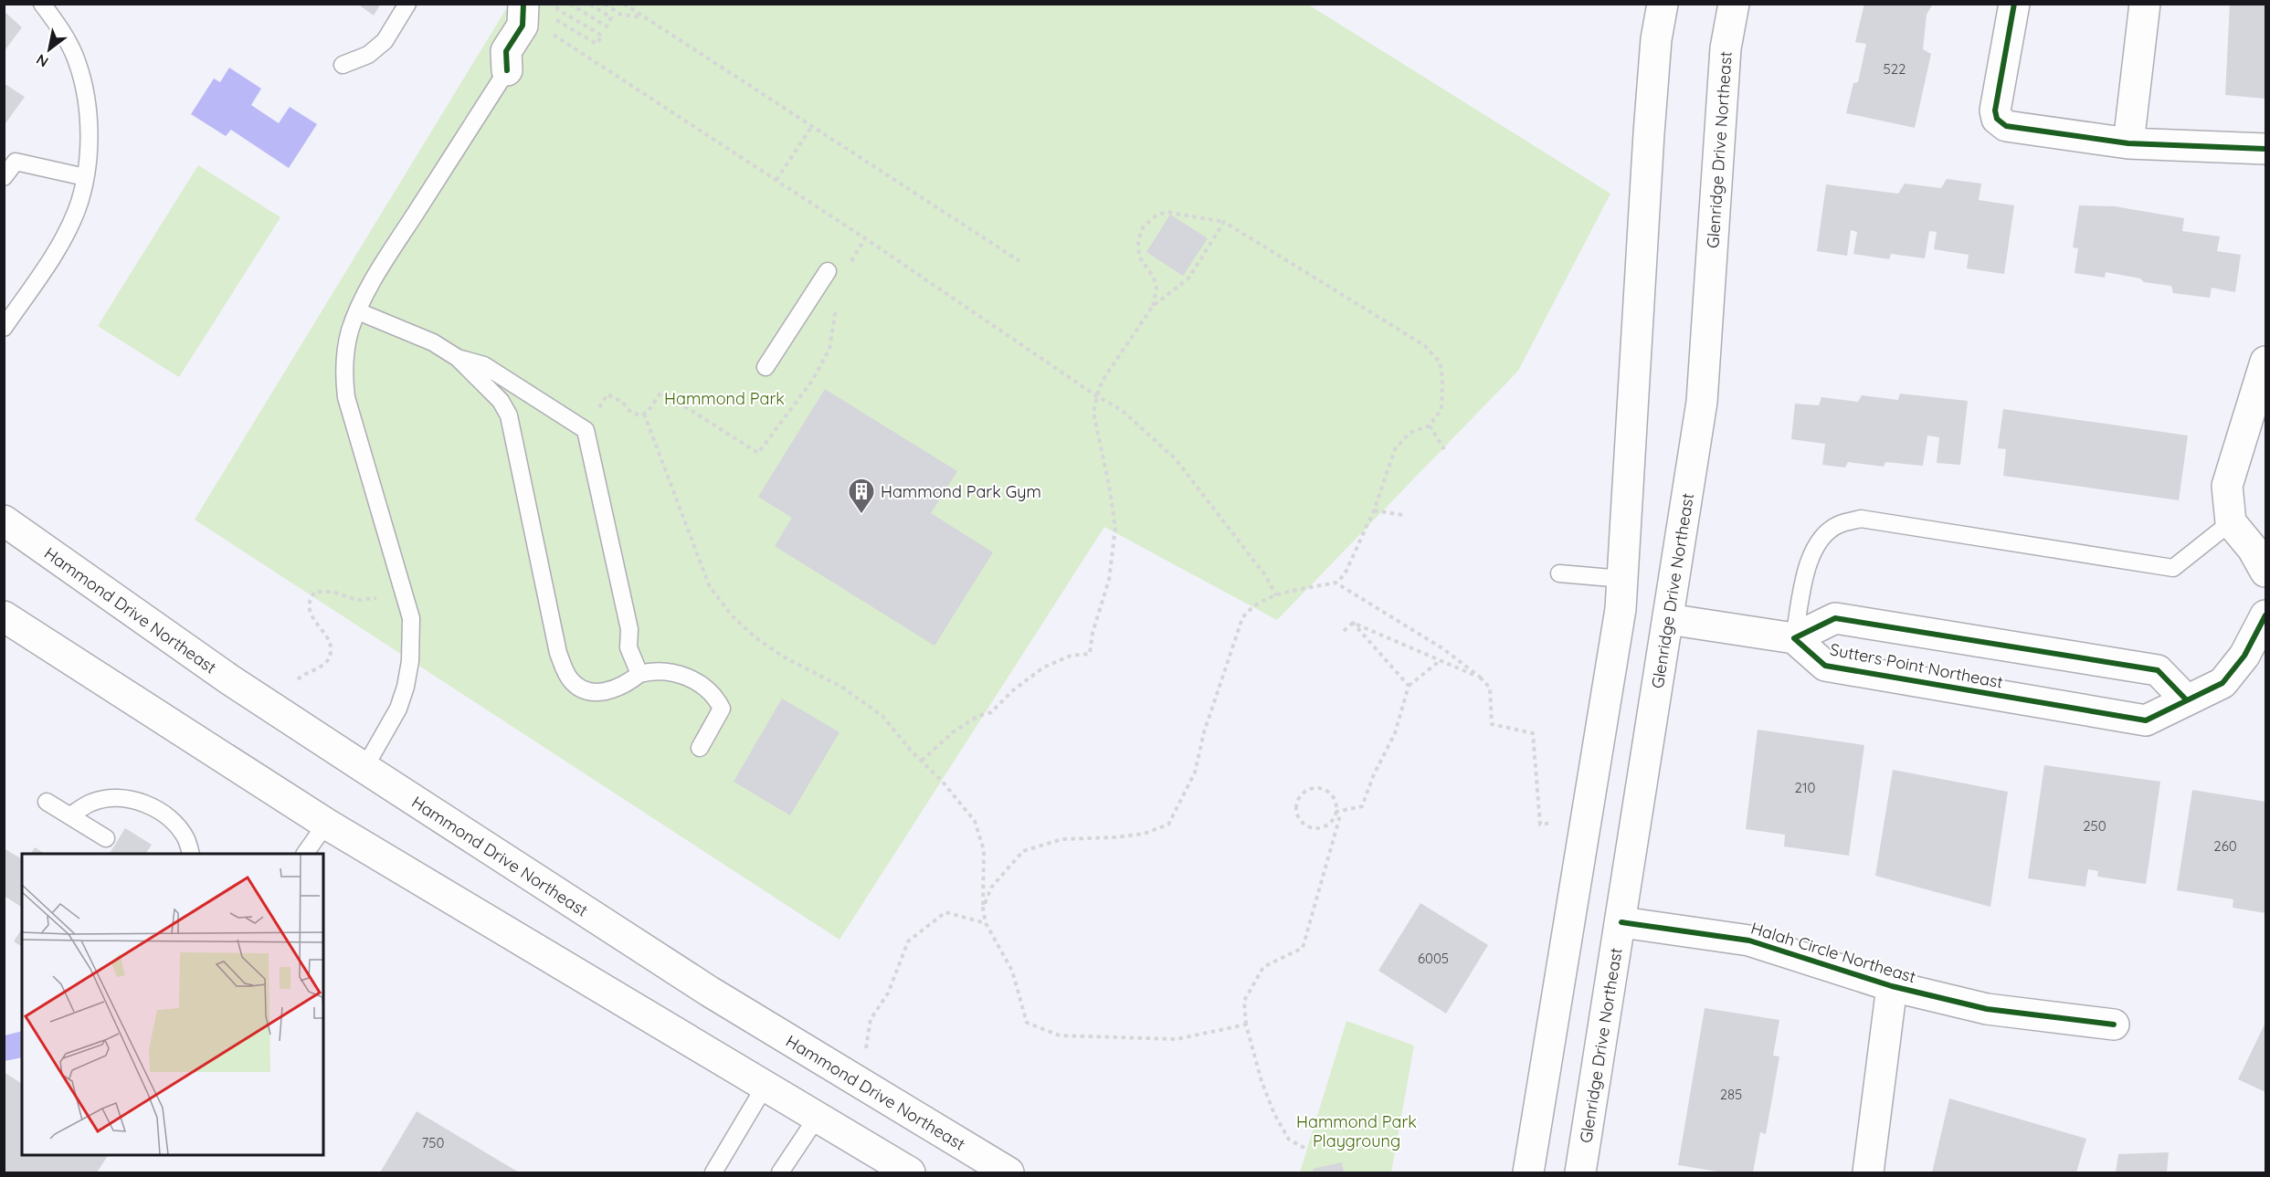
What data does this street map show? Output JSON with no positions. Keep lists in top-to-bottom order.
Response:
{
  "streets": {
    "main road": [
      "Glenridge Drive Northeast",
      "Hammond Drive Northeast",
      "Sutters Point Northeast",
      "Halah Circle Northeast"
    ]
  },
  "crossings": [
    ["Glenridge Drive Northeast", "Halah Circle Northeast"]
  ],
  "parks": ["Hammond Park", "Hammond Park Playgroung"],
  "places": {
    "building": ["Hammond Park Gym"]
  },
  "house_numbers": [
    "522",
    "210",
    "250",
    "260",
    "6005",
    "285",
    "750"
  ],
  "north": "bottom left"
}
